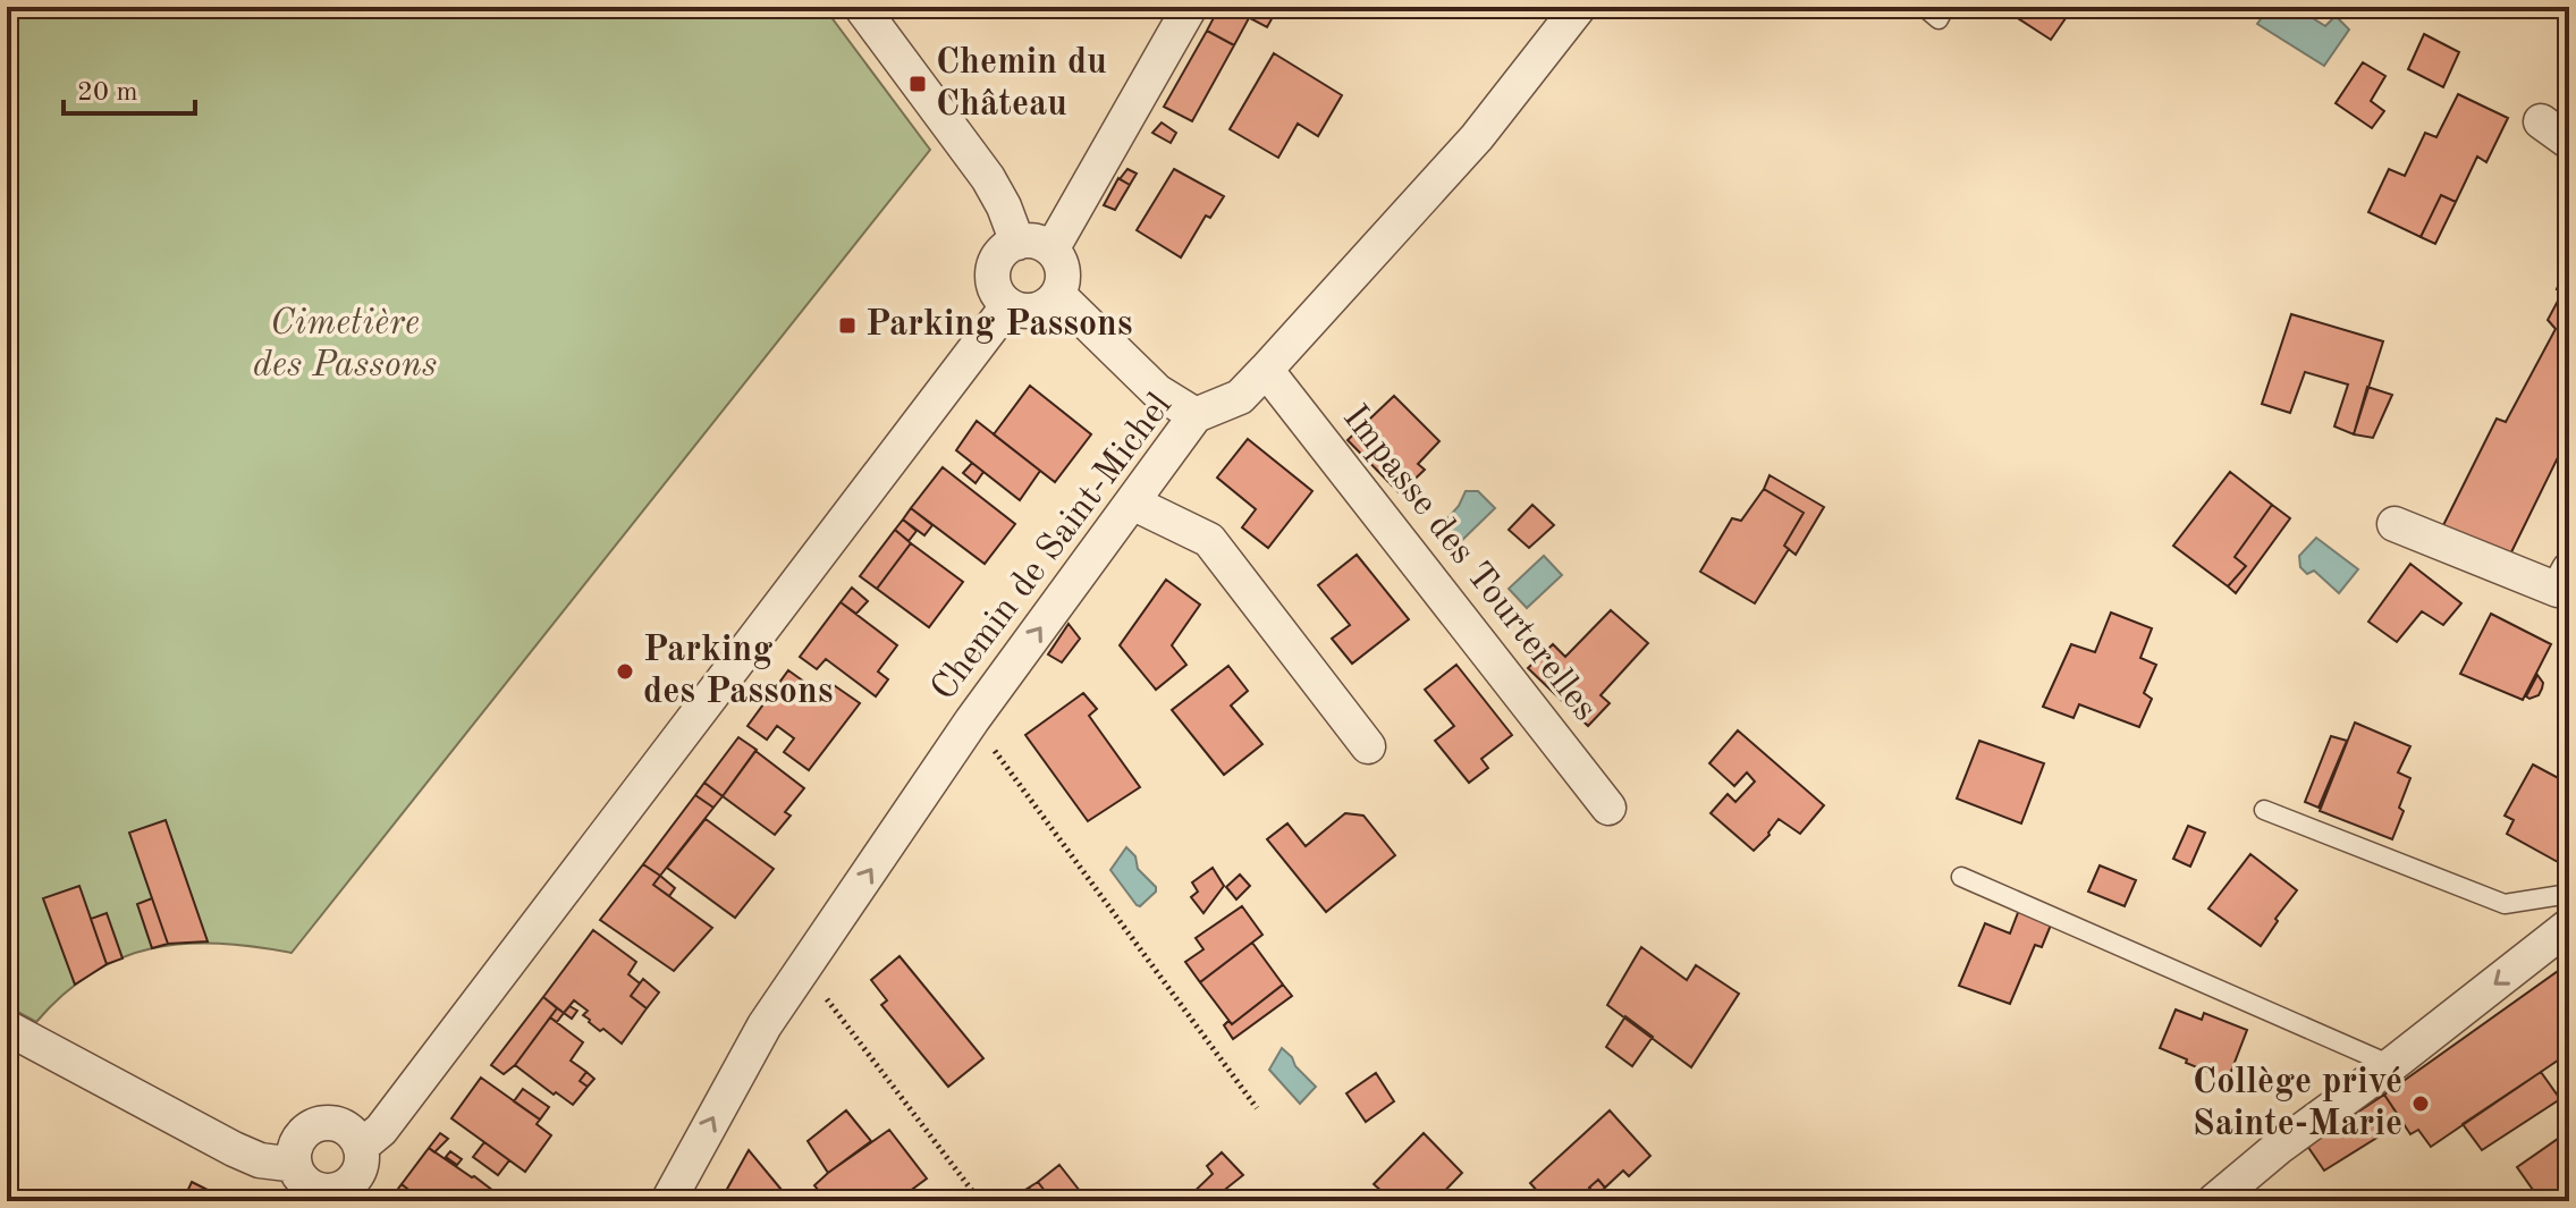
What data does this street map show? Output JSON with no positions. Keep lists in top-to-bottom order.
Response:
{
  "streets": {
    "street": ["Chemin de Saint-Michel", "Impasse des Tourterelles"]
  },
  "crossings": [
    ["Chemin de Saint-Michel", "Impasse des Tourterelles"]
  ],
  "parks": ["Cimetière des Passons"],
  "places": {
    "transit": ["Chemin du Château", "Parking Passons"],
    "other": ["Parking des Passons", "Collège privé Sainte-Marie"]
  },
  "scale_bar": "20 m"
}
